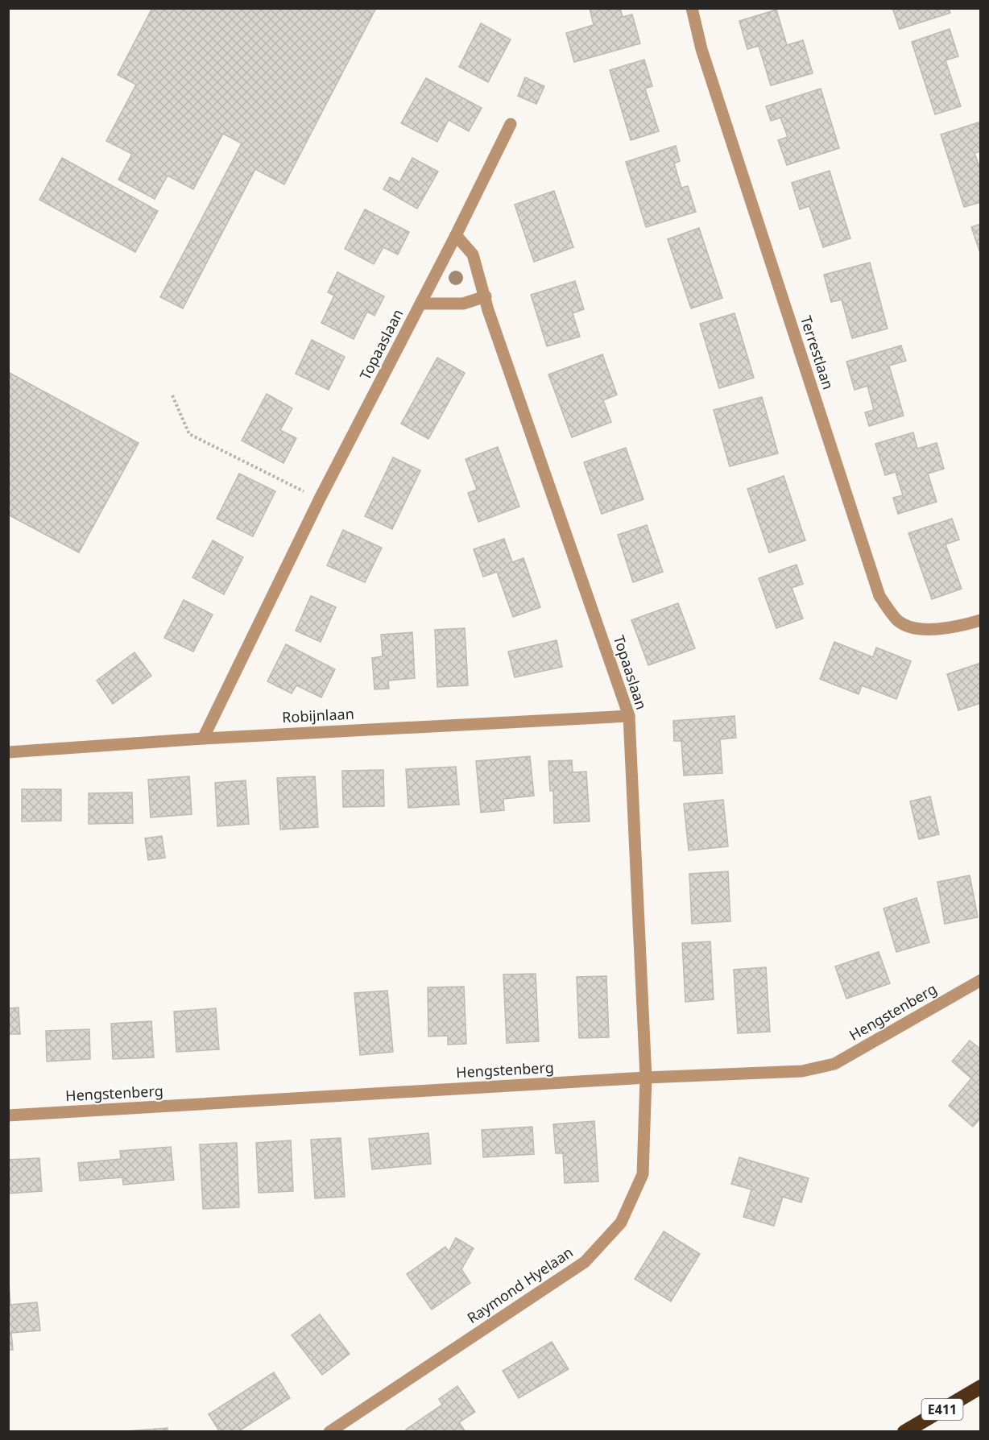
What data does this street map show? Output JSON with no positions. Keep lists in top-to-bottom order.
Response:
{
  "streets": {
    "highway": ["E411"],
    "street": [
      "Topaaslaan",
      "Terrestlaan",
      "Robijnlaan",
      "Hengstenberg",
      "Raymond Hyelaan"
    ]
  },
  "crossings": [
    ["Topaaslaan", "Robijnlaan"],
    ["Topaaslaan", "Hengstenberg"],
    ["Topaaslaan", "Raymond Hyelaan"],
    ["Hengstenberg", "Raymond Hyelaan"]
  ]
}
